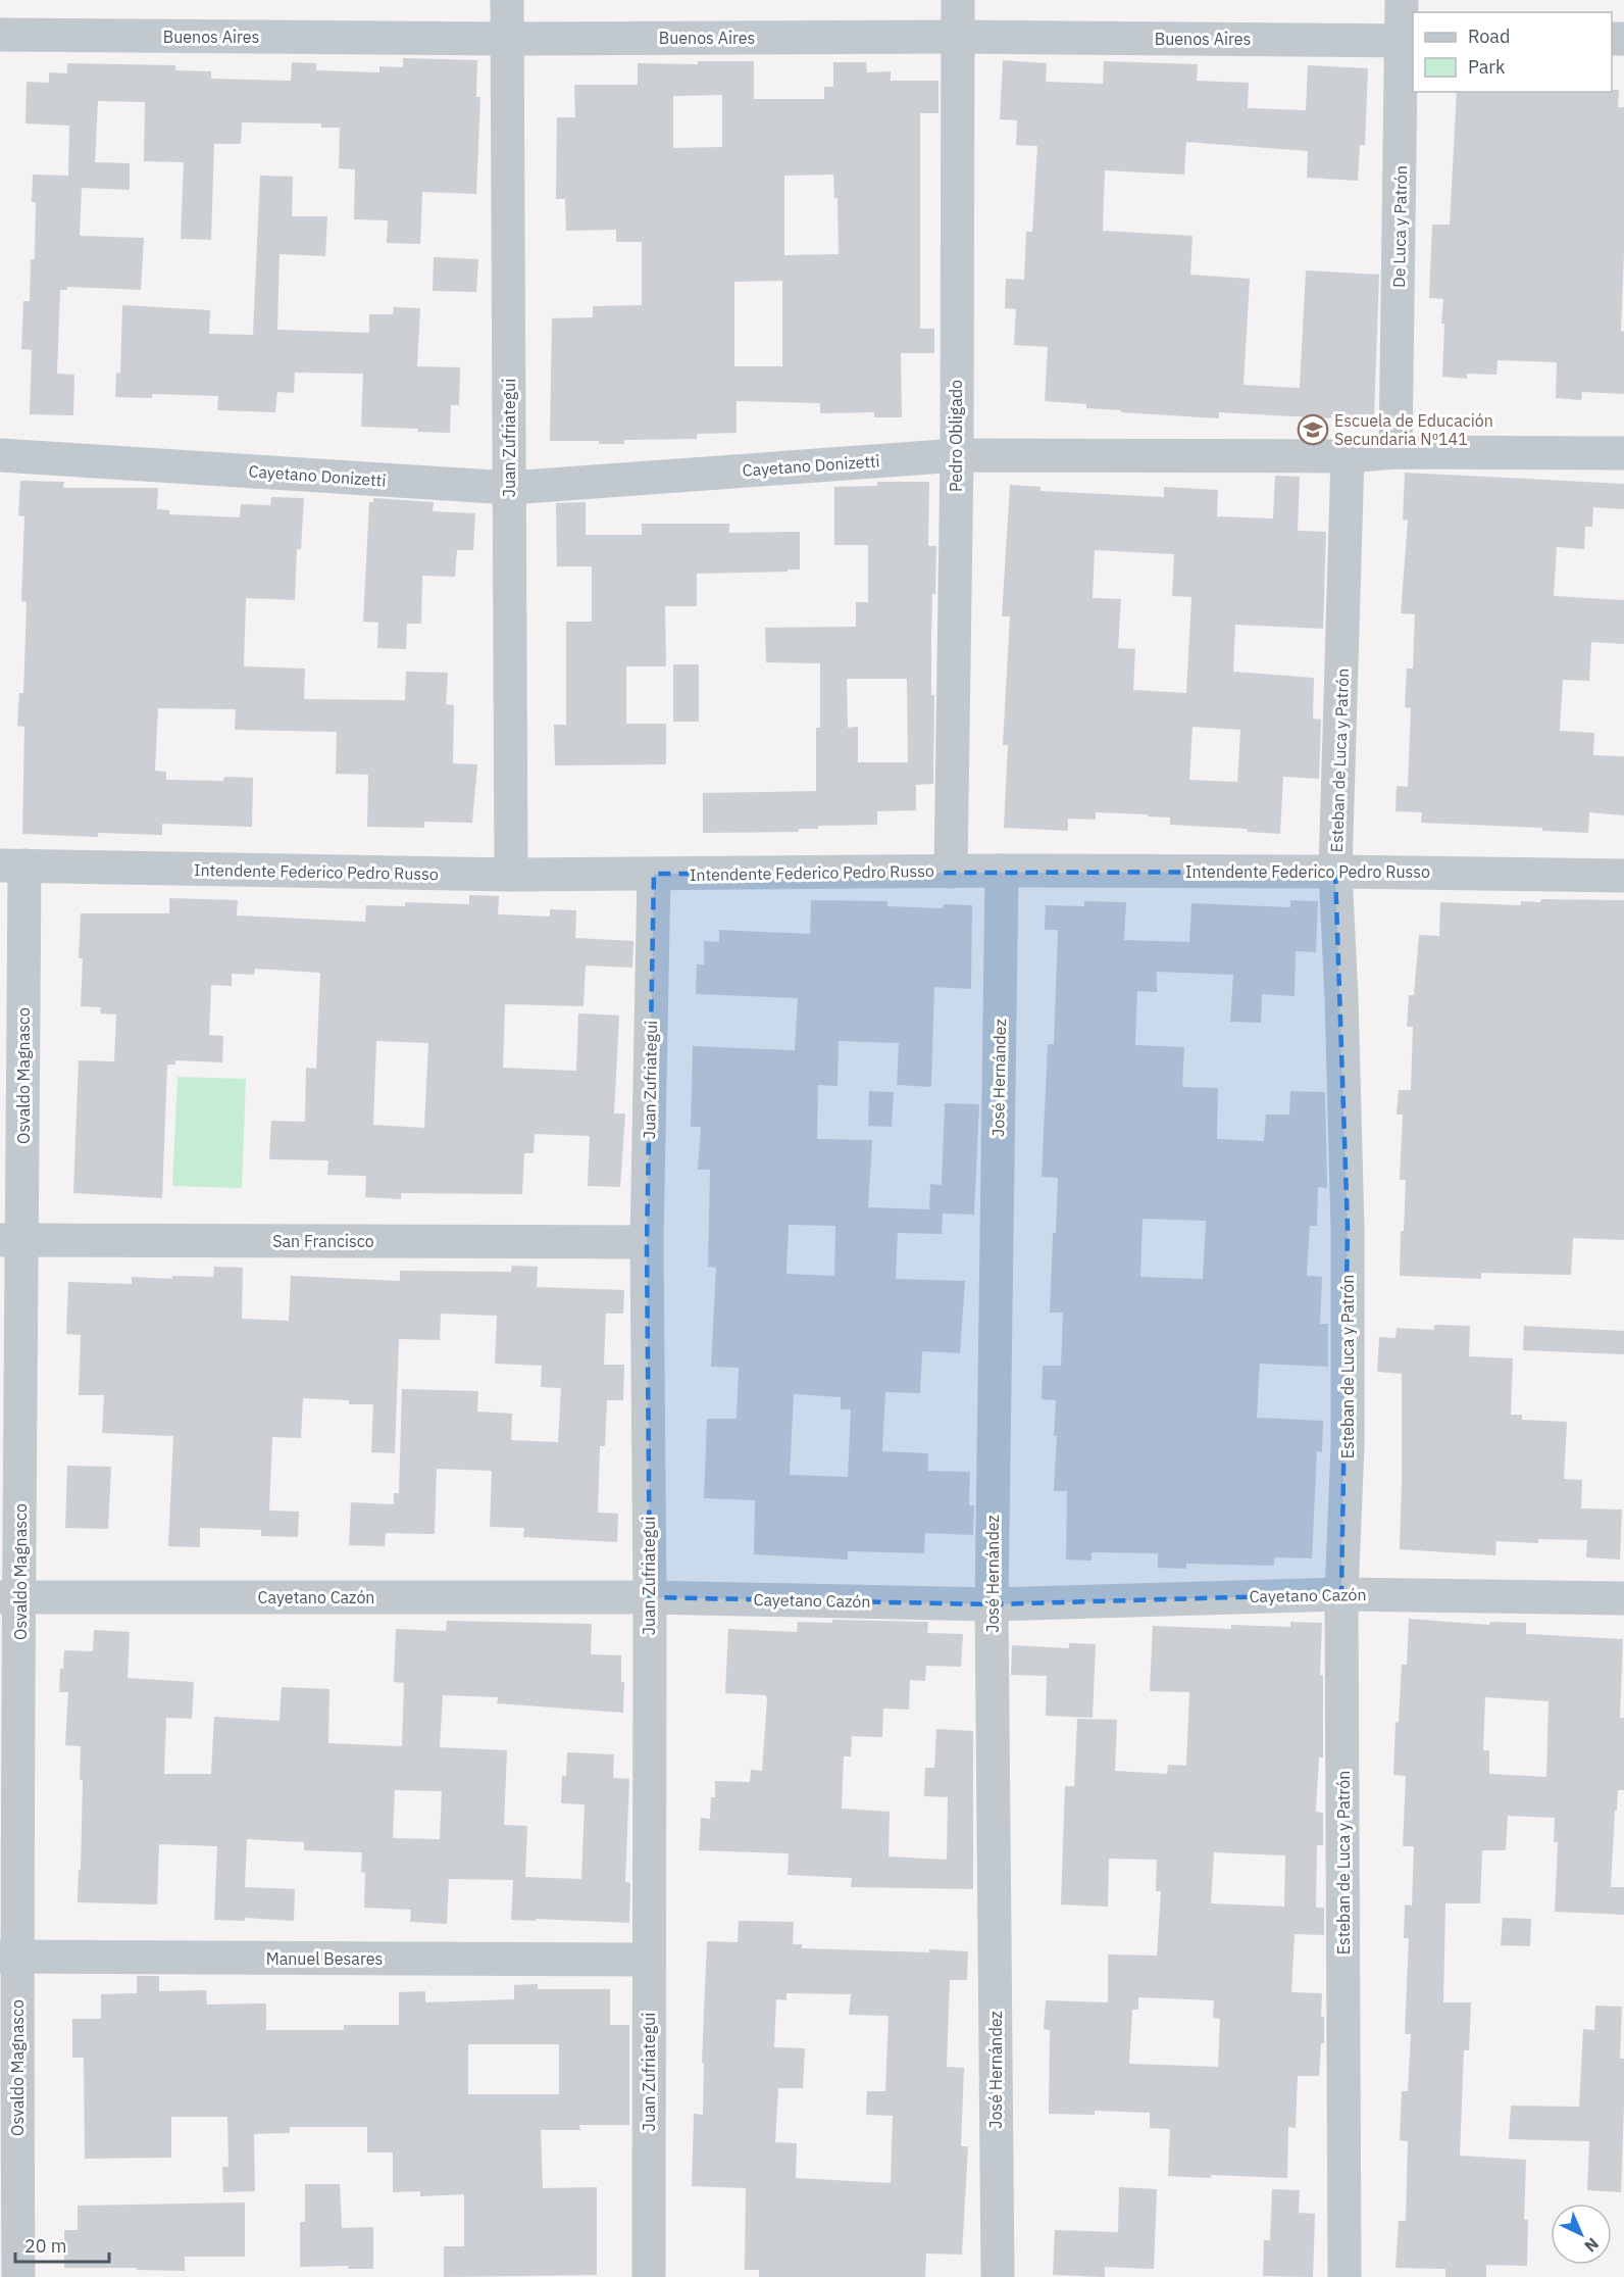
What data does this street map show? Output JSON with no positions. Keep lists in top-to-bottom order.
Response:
{
  "streets": {
    "street": [
      "Buenos Aires",
      "De Luca y Patrón",
      "Pedro Obligado",
      "Juan Zufriategui",
      "Cayetano Donizetti",
      "Esteban de Luca y Patrón",
      "Intendente Federico Pedro Russo",
      "Osvaldo Magnasco",
      "José Hernández",
      "San Francisco",
      "Cayetano Cazón",
      "Manuel Besares"
    ]
  },
  "crossings": [
    ["Buenos Aires", "De Luca y Patrón"],
    ["Buenos Aires", "Pedro Obligado"],
    ["Buenos Aires", "Juan Zufriategui"],
    ["De Luca y Patrón", "Cayetano Donizetti"],
    ["Pedro Obligado", "Cayetano Donizetti"],
    ["Pedro Obligado", "Intendente Federico Pedro Russo"],
    ["Juan Zufriategui", "Cayetano Donizetti"],
    ["Juan Zufriategui", "Intendente Federico Pedro Russo"],
    ["Juan Zufriategui", "San Francisco"],
    ["Juan Zufriategui", "Cayetano Cazón"],
    ["Juan Zufriategui", "Manuel Besares"],
    ["Cayetano Donizetti", "Esteban de Luca y Patrón"],
    ["Esteban de Luca y Patrón", "Intendente Federico Pedro Russo"],
    ["Esteban de Luca y Patrón", "Cayetano Cazón"],
    ["Intendente Federico Pedro Russo", "Osvaldo Magnasco"],
    ["Intendente Federico Pedro Russo", "José Hernández"],
    ["Osvaldo Magnasco", "San Francisco"],
    ["Osvaldo Magnasco", "Cayetano Cazón"],
    ["Osvaldo Magnasco", "Manuel Besares"],
    ["José Hernández", "Cayetano Cazón"]
  ],
  "places": {
    "school or university": ["Escuela de Educación Secundaria Nº141"]
  },
  "legend": ["Road", "Park"],
  "scale_bar": "20 m",
  "north": "bottom right"
}
